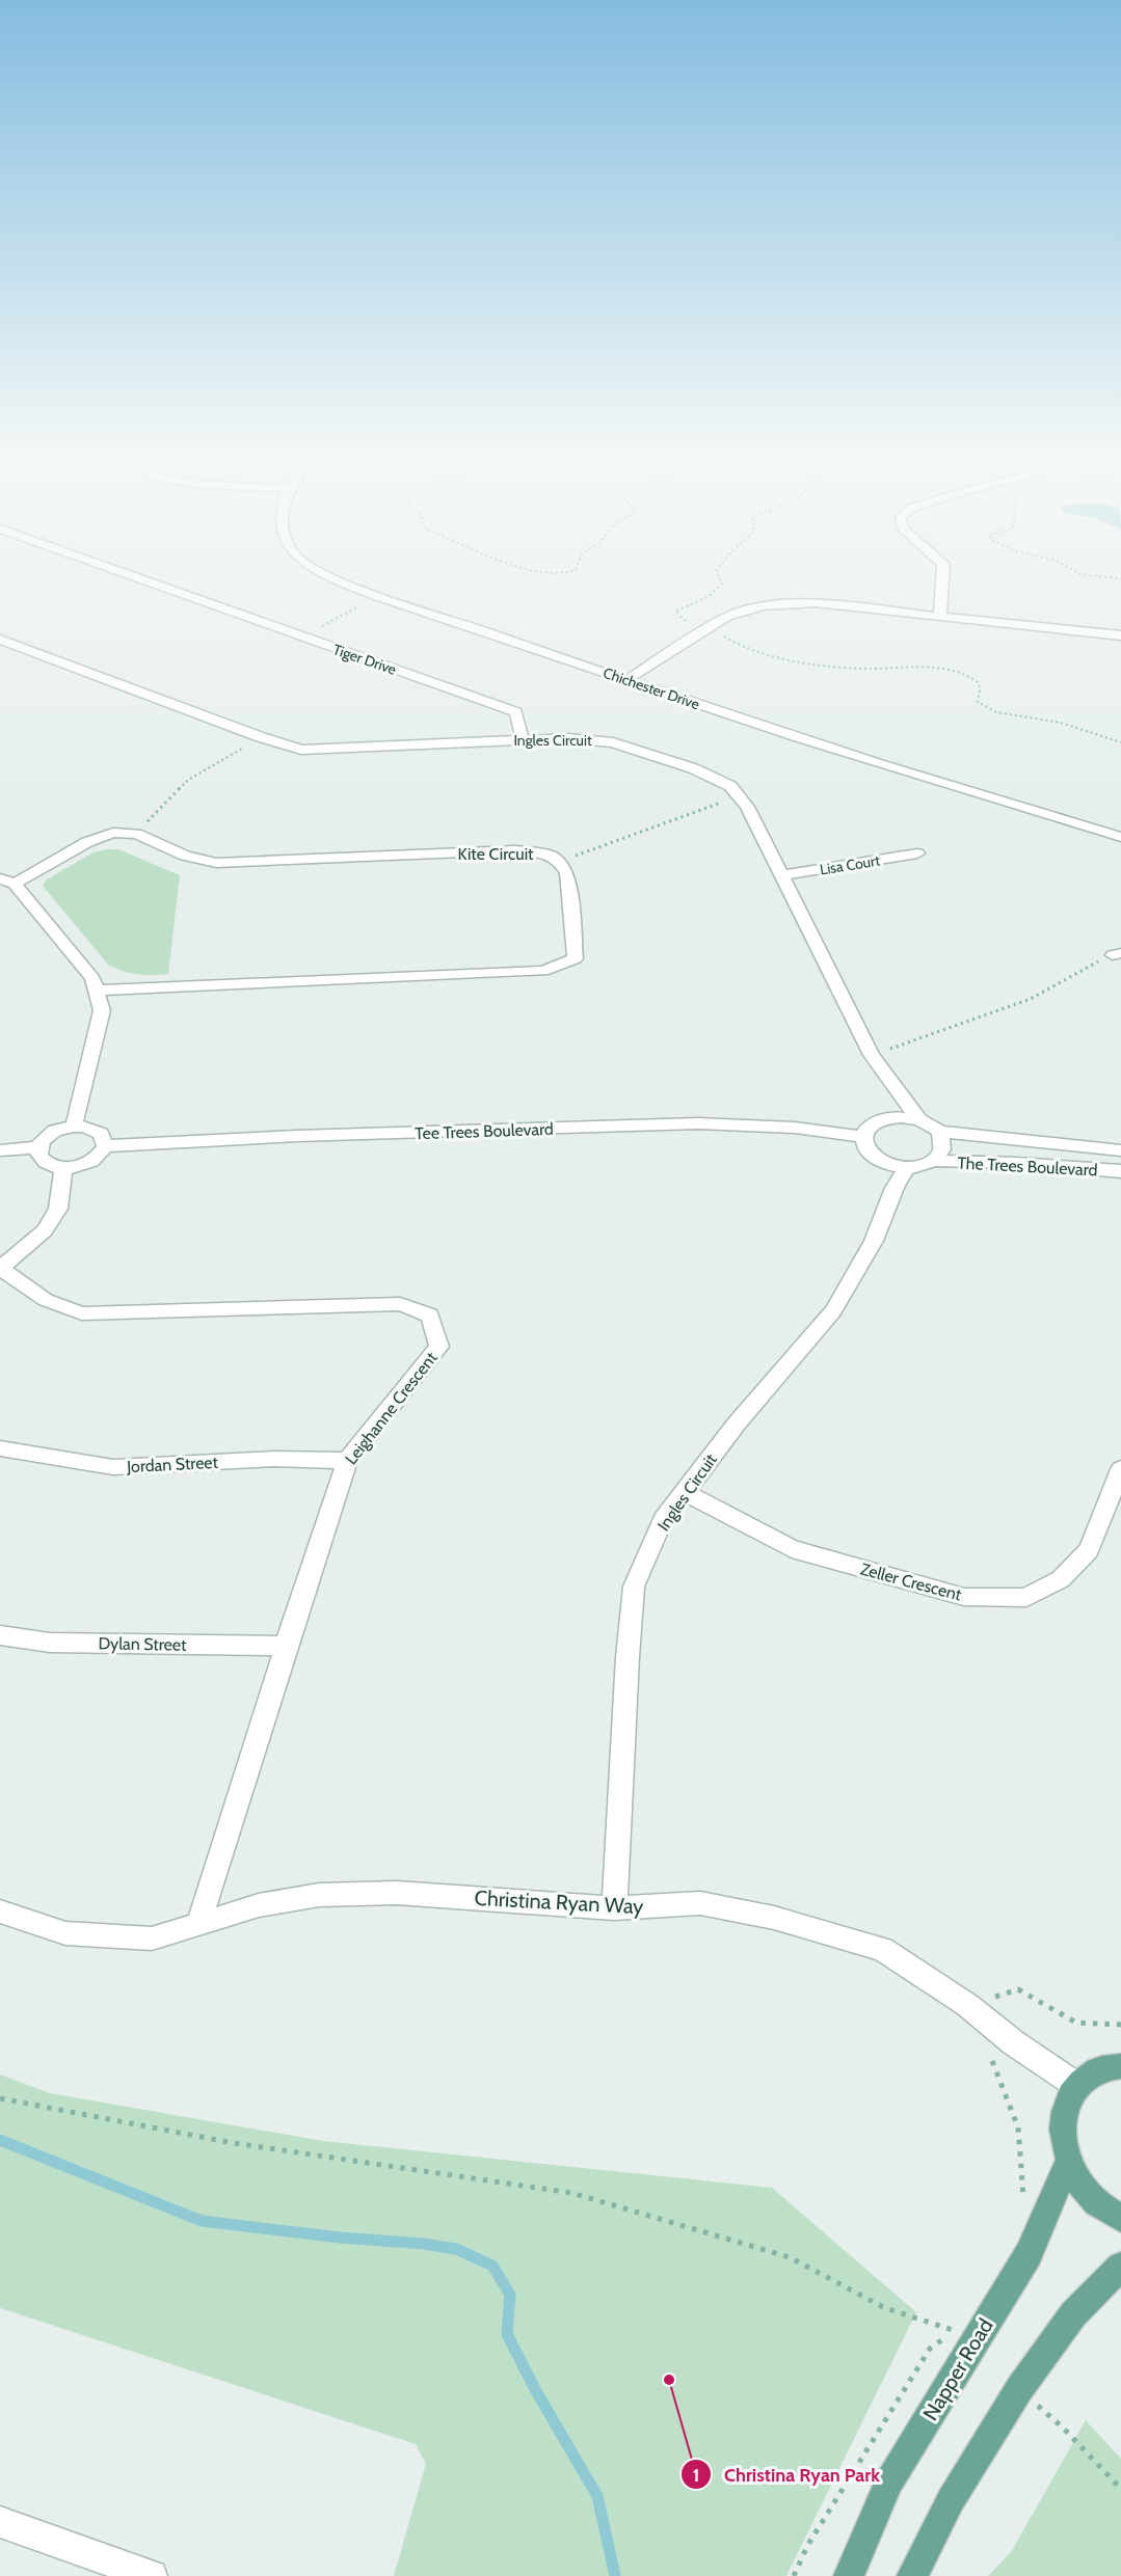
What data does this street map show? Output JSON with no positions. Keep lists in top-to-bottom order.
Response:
{
  "streets": {
    "main road": ["Napper Road"],
    "street": [
      "Tiger Drive",
      "Chichester Drive",
      "Ingles Circuit",
      "Kite Circuit",
      "Lisa Court",
      "Tee Trees Boulevard",
      "The Trees Boulevard",
      "Leighanne Crescent",
      "Jordan Street",
      "Zeller Crescent",
      "Dylan Street",
      "Christina Ryan Way"
    ]
  },
  "crossings": [
    ["Tiger Drive", "Ingles Circuit"],
    ["Ingles Circuit", "Lisa Court"],
    ["Ingles Circuit", "Tee Trees Boulevard"],
    ["Ingles Circuit", "The Trees Boulevard"],
    ["Ingles Circuit", "Zeller Crescent"],
    ["Ingles Circuit", "Christina Ryan Way"],
    ["Tee Trees Boulevard", "The Trees Boulevard"],
    ["Leighanne Crescent", "Jordan Street"],
    ["Leighanne Crescent", "Dylan Street"],
    ["Leighanne Crescent", "Christina Ryan Way"]
  ],
  "places": ["Christina Ryan Park"]
}
